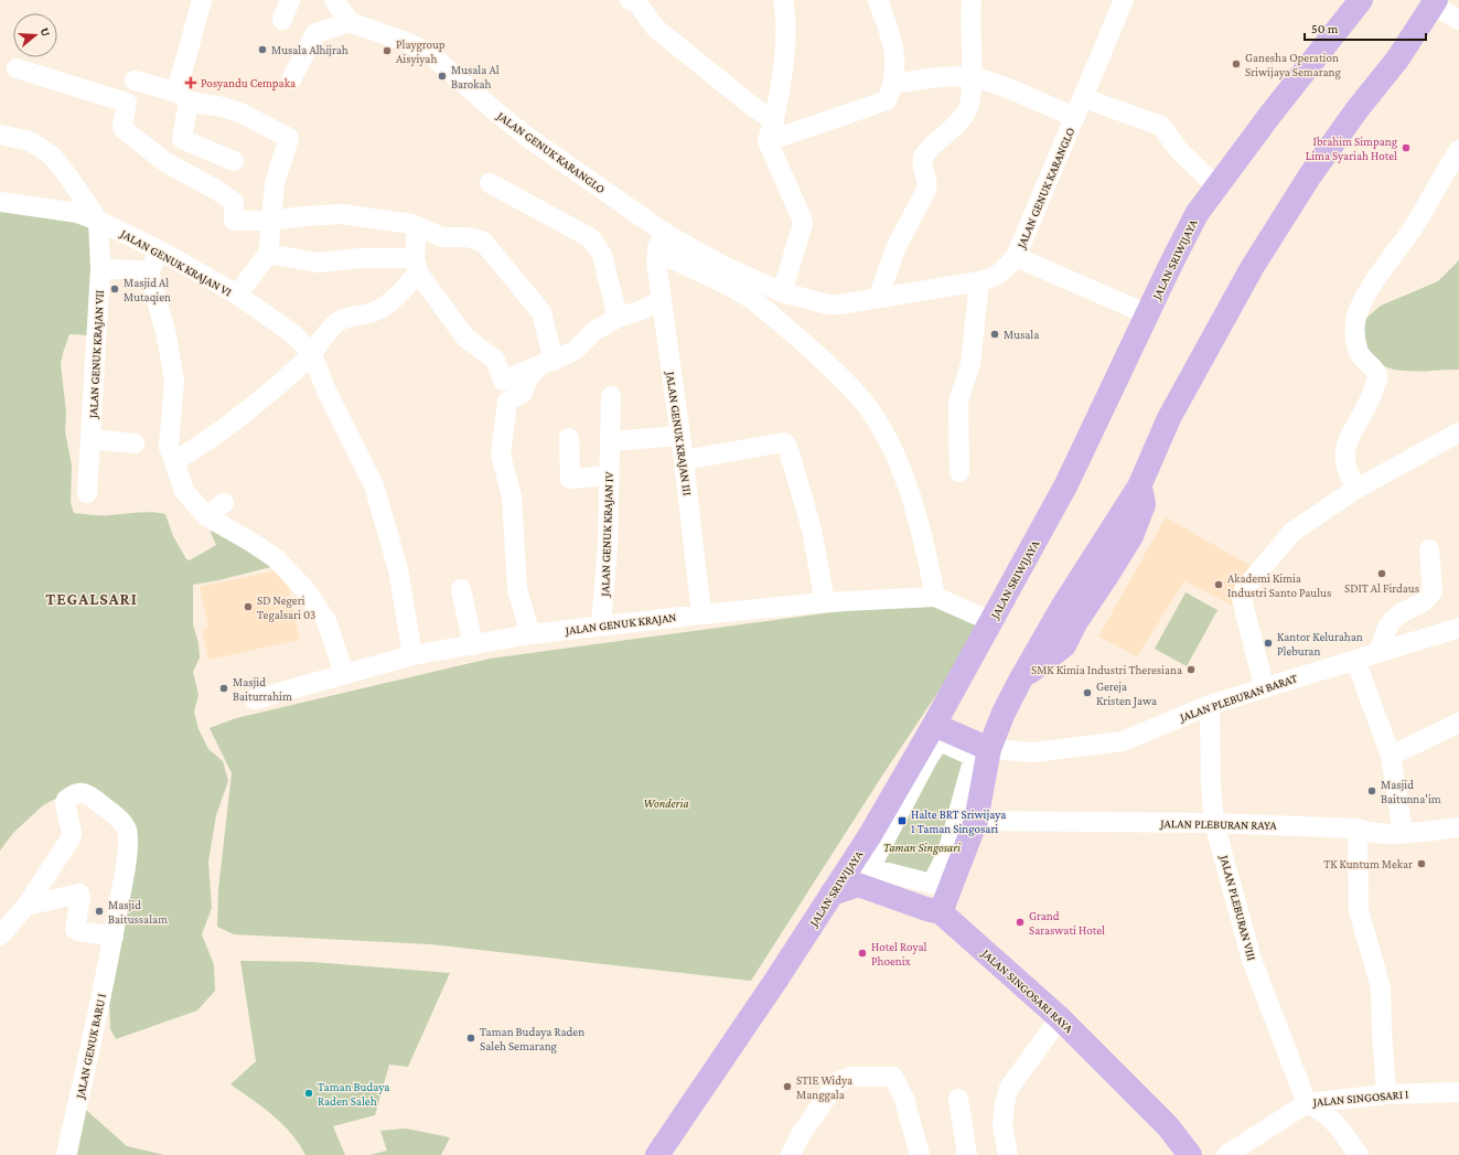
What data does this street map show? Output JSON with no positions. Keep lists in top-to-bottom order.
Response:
{
  "streets": {
    "main road": ["JALAN SRIWIJAYA", "JALAN SINGOSARI RAYA"],
    "street": [
      "JALAN GENUK KARANGLO",
      "JALAN GENUK KRAJAN VI",
      "JALAN GENUK KRAJAN VII",
      "JALAN GENUK KRAJAN III",
      "JALAN GENUK KRAJAN IV",
      "JALAN GENUK KRAJAN",
      "JALAN PLEBURAN BARAT",
      "JALAN PLEBURAN RAYA",
      "JALAN PLEBURAN VIII",
      "JALAN GENUK BARU I",
      "JALAN SINGOSARI I"
    ]
  },
  "crossings": [
    ["JALAN GENUK KARANGLO", "JALAN SRIWIJAYA"],
    ["JALAN GENUK KARANGLO", "JALAN GENUK KRAJAN III"],
    ["JALAN SRIWIJAYA", "JALAN GENUK KRAJAN"],
    ["JALAN SRIWIJAYA", "JALAN SINGOSARI RAYA"],
    ["JALAN GENUK KRAJAN VI", "JALAN GENUK KRAJAN VII"],
    ["JALAN GENUK KRAJAN VI", "JALAN GENUK KRAJAN"],
    ["JALAN GENUK KRAJAN III", "JALAN GENUK KRAJAN"],
    ["JALAN GENUK KRAJAN IV", "JALAN GENUK KRAJAN"],
    ["JALAN PLEBURAN BARAT", "JALAN PLEBURAN VIII"],
    ["JALAN PLEBURAN RAYA", "JALAN PLEBURAN VIII"],
    ["JALAN PLEBURAN VIII", "JALAN SINGOSARI I"]
  ],
  "districts": ["TEGALSARI"],
  "parks": ["Wonderia", "Taman Singosari"],
  "places": {
    "other": [
      "Musala Alhijrah",
      "Playgroup Aisyiyah",
      "Ganesha Operation Sriwijaya Semarang",
      "Musala Al Barokah",
      "Ibrahim Simpang Lima Syariah Hotel",
      "Masjid Al Mutaqien",
      "Musala",
      "SDIT Al Firdaus",
      "Akademi Kimia Industri Santo Paulus",
      "SD Negeri Tegalsari 03",
      "Kantor Kelurahan Pleburan",
      "SMK Kimia Industri Theresiana",
      "Masjid Baiturrahim",
      "Gereja Kristen Jawa",
      "Masjid Baitunna'im",
      "TK Kuntum Mekar",
      "Masjid Baitussalam",
      "Grand Saraswati Hotel",
      "Hotel Royal Phoenix",
      "Taman Budaya Raden Saleh Semarang",
      "STIE Widya Manggala",
      "Taman Budaya Raden Saleh"
    ],
    "health": ["Posyandu Cempaka"],
    "transit": ["Halte BRT Sriwijaya 1 Taman Singosari"]
  },
  "scale_bar": "50 m",
  "north": "right"
}
